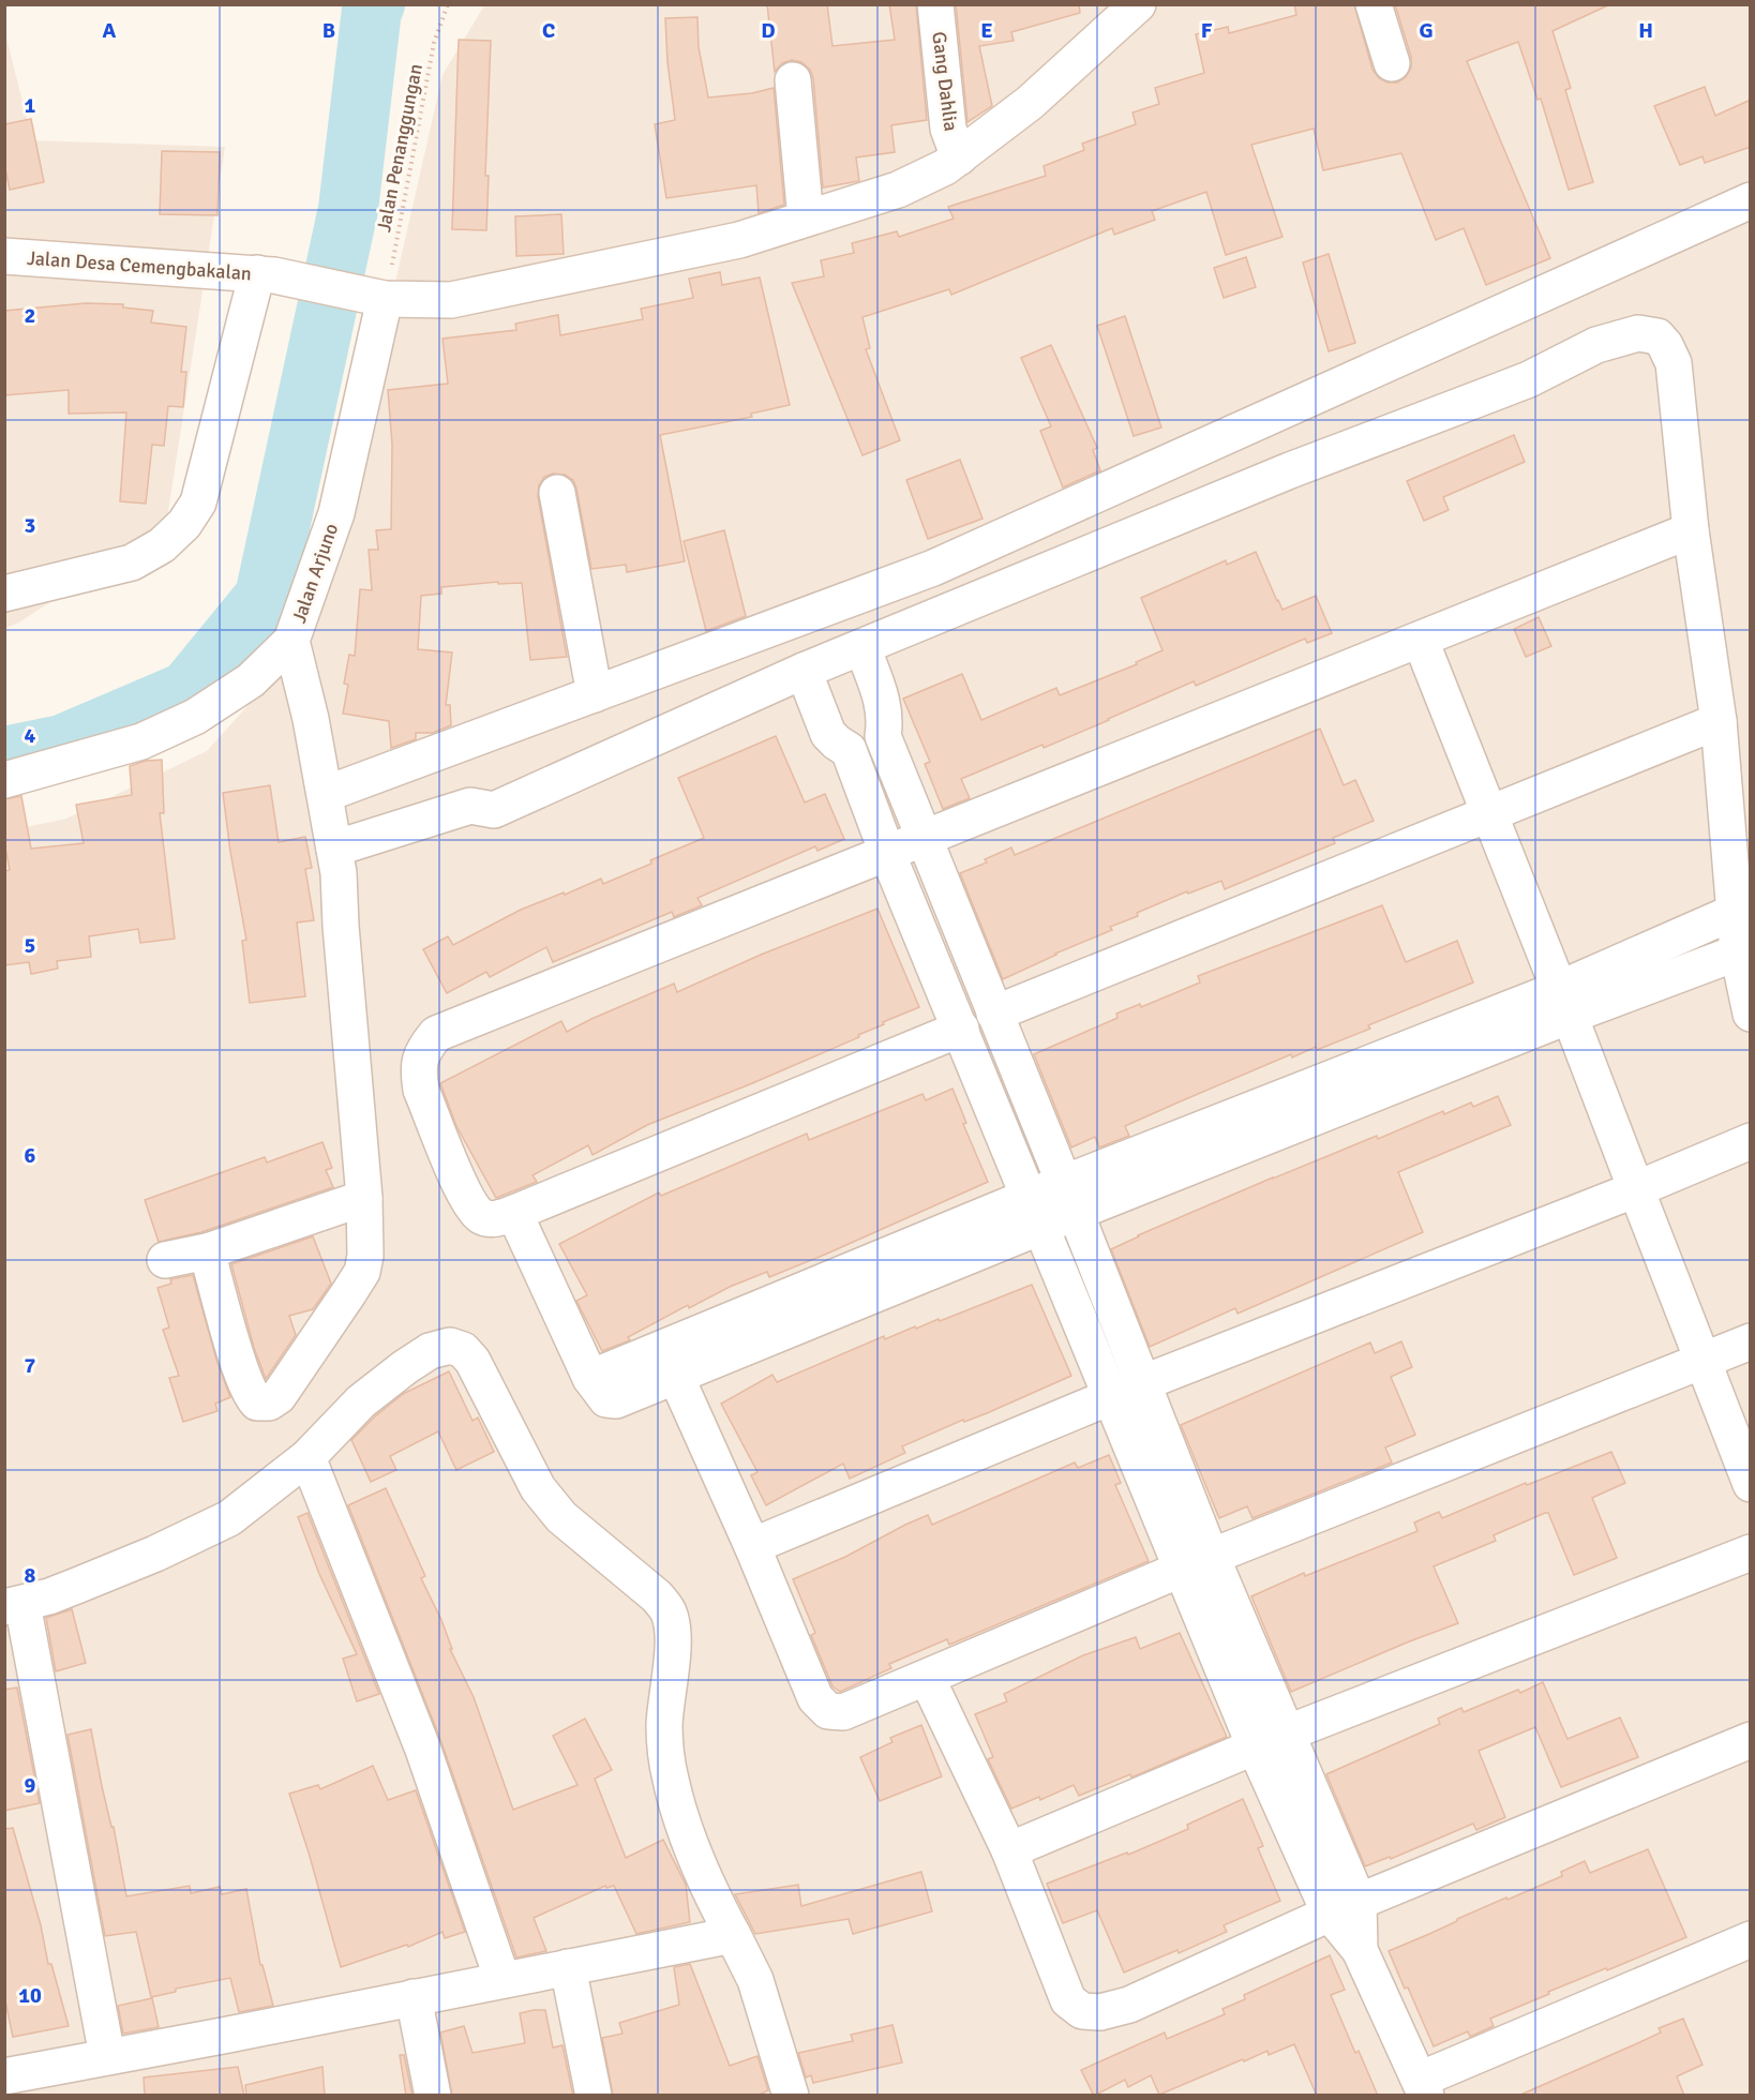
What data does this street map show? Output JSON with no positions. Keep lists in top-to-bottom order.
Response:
{
  "streets": {
    "street": ["Gang Dahlia", "Jalan Desa Cemengbakalan", "Jalan Arjuno"],
    "path": ["Jalan Penanggungan"]
  },
  "crossings": [
    ["Gang Dahlia", "Jalan Desa Cemengbakalan"],
    ["Jalan Penanggungan", "Jalan Desa Cemengbakalan"],
    ["Jalan Penanggungan", "Jalan Arjuno"],
    ["Jalan Desa Cemengbakalan", "Jalan Arjuno"]
  ],
  "grid": {
    "columns": [
      "A",
      "B",
      "C",
      "D",
      "E",
      "F",
      "G",
      "H"
    ],
    "rows": [
      "1",
      "2",
      "3",
      "4",
      "5",
      "6",
      "7",
      "8",
      "9",
      "10"
    ]
  }
}
